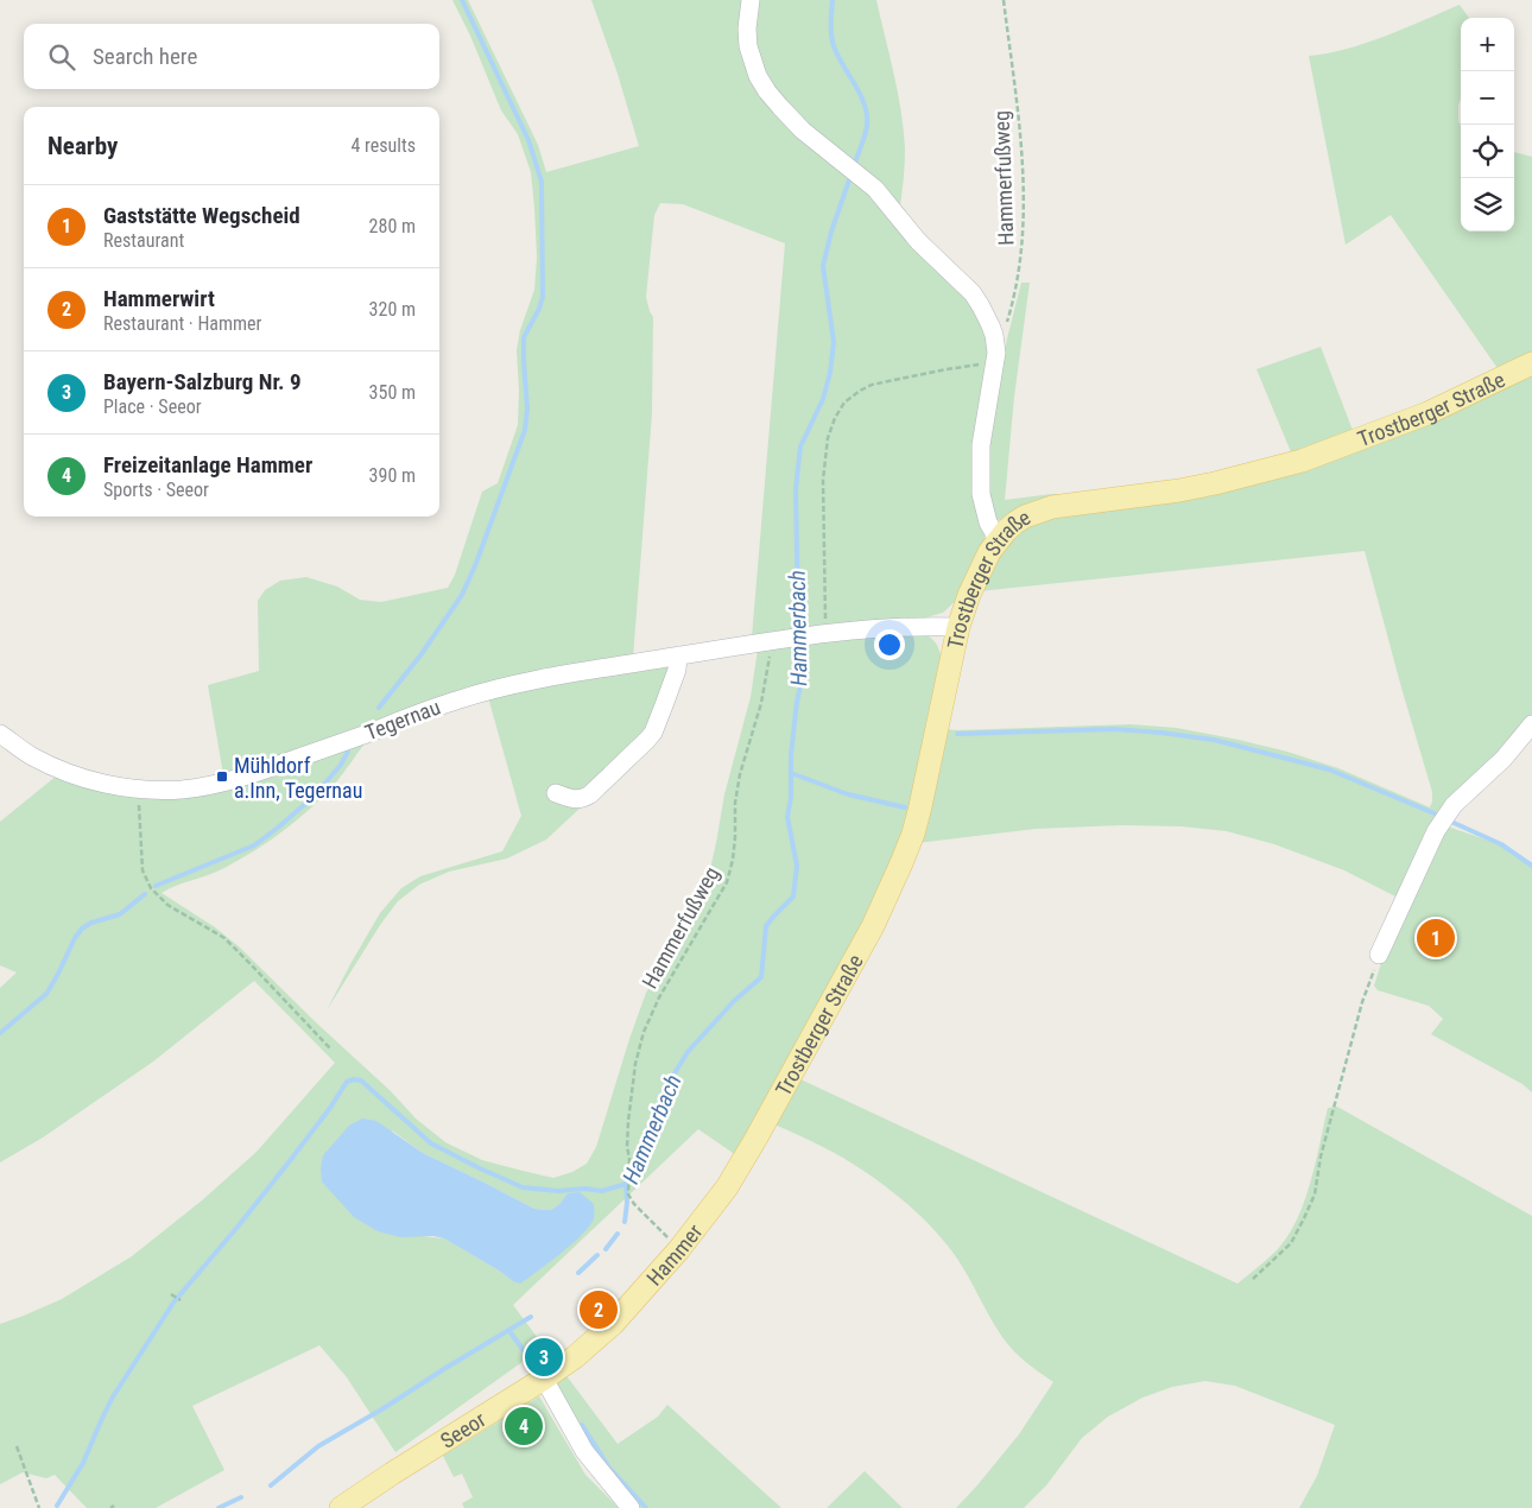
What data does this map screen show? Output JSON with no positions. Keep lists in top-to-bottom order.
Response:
{
  "streets": {
    "main road": ["Trostberger Straße", "Hammer", "Seeor"],
    "street": ["Tegernau"],
    "path": ["Hammerfußweg"]
  },
  "crossings": [
    ["Hammerfußweg", "Tegernau"],
    ["Hammerfußweg", "Hammer"],
    ["Trostberger Straße", "Tegernau"],
    ["Trostberger Straße", "Hammer"],
    ["Hammer", "Seeor"]
  ],
  "water": ["Hammerbach"],
  "places": {
    "transit": ["Mühldorf a.Inn, Tegernau"]
  },
  "page": {
    "map_buttons": ["+", "−"],
    "search": "Search here",
    "heading": ["Nearby", "4 results"],
    "list": [
      {
        "mark": "1",
        "name": "Gaststätte Wegscheid",
        "note": "Restaurant",
        "value": "280 m"
      },
      {
        "mark": "2",
        "name": "Hammerwirt",
        "note": "Restaurant · Hammer",
        "value": "320 m"
      },
      {
        "mark": "3",
        "name": "Bayern-Salzburg Nr. 9",
        "note": "Place · Seeor",
        "value": "350 m"
      },
      {
        "mark": "4",
        "name": "Freizeitanlage Hammer",
        "note": "Sports · Seeor",
        "value": "390 m"
      }
    ],
    "pins": [
      "1",
      "2",
      "3",
      "4"
    ]
  }
}
